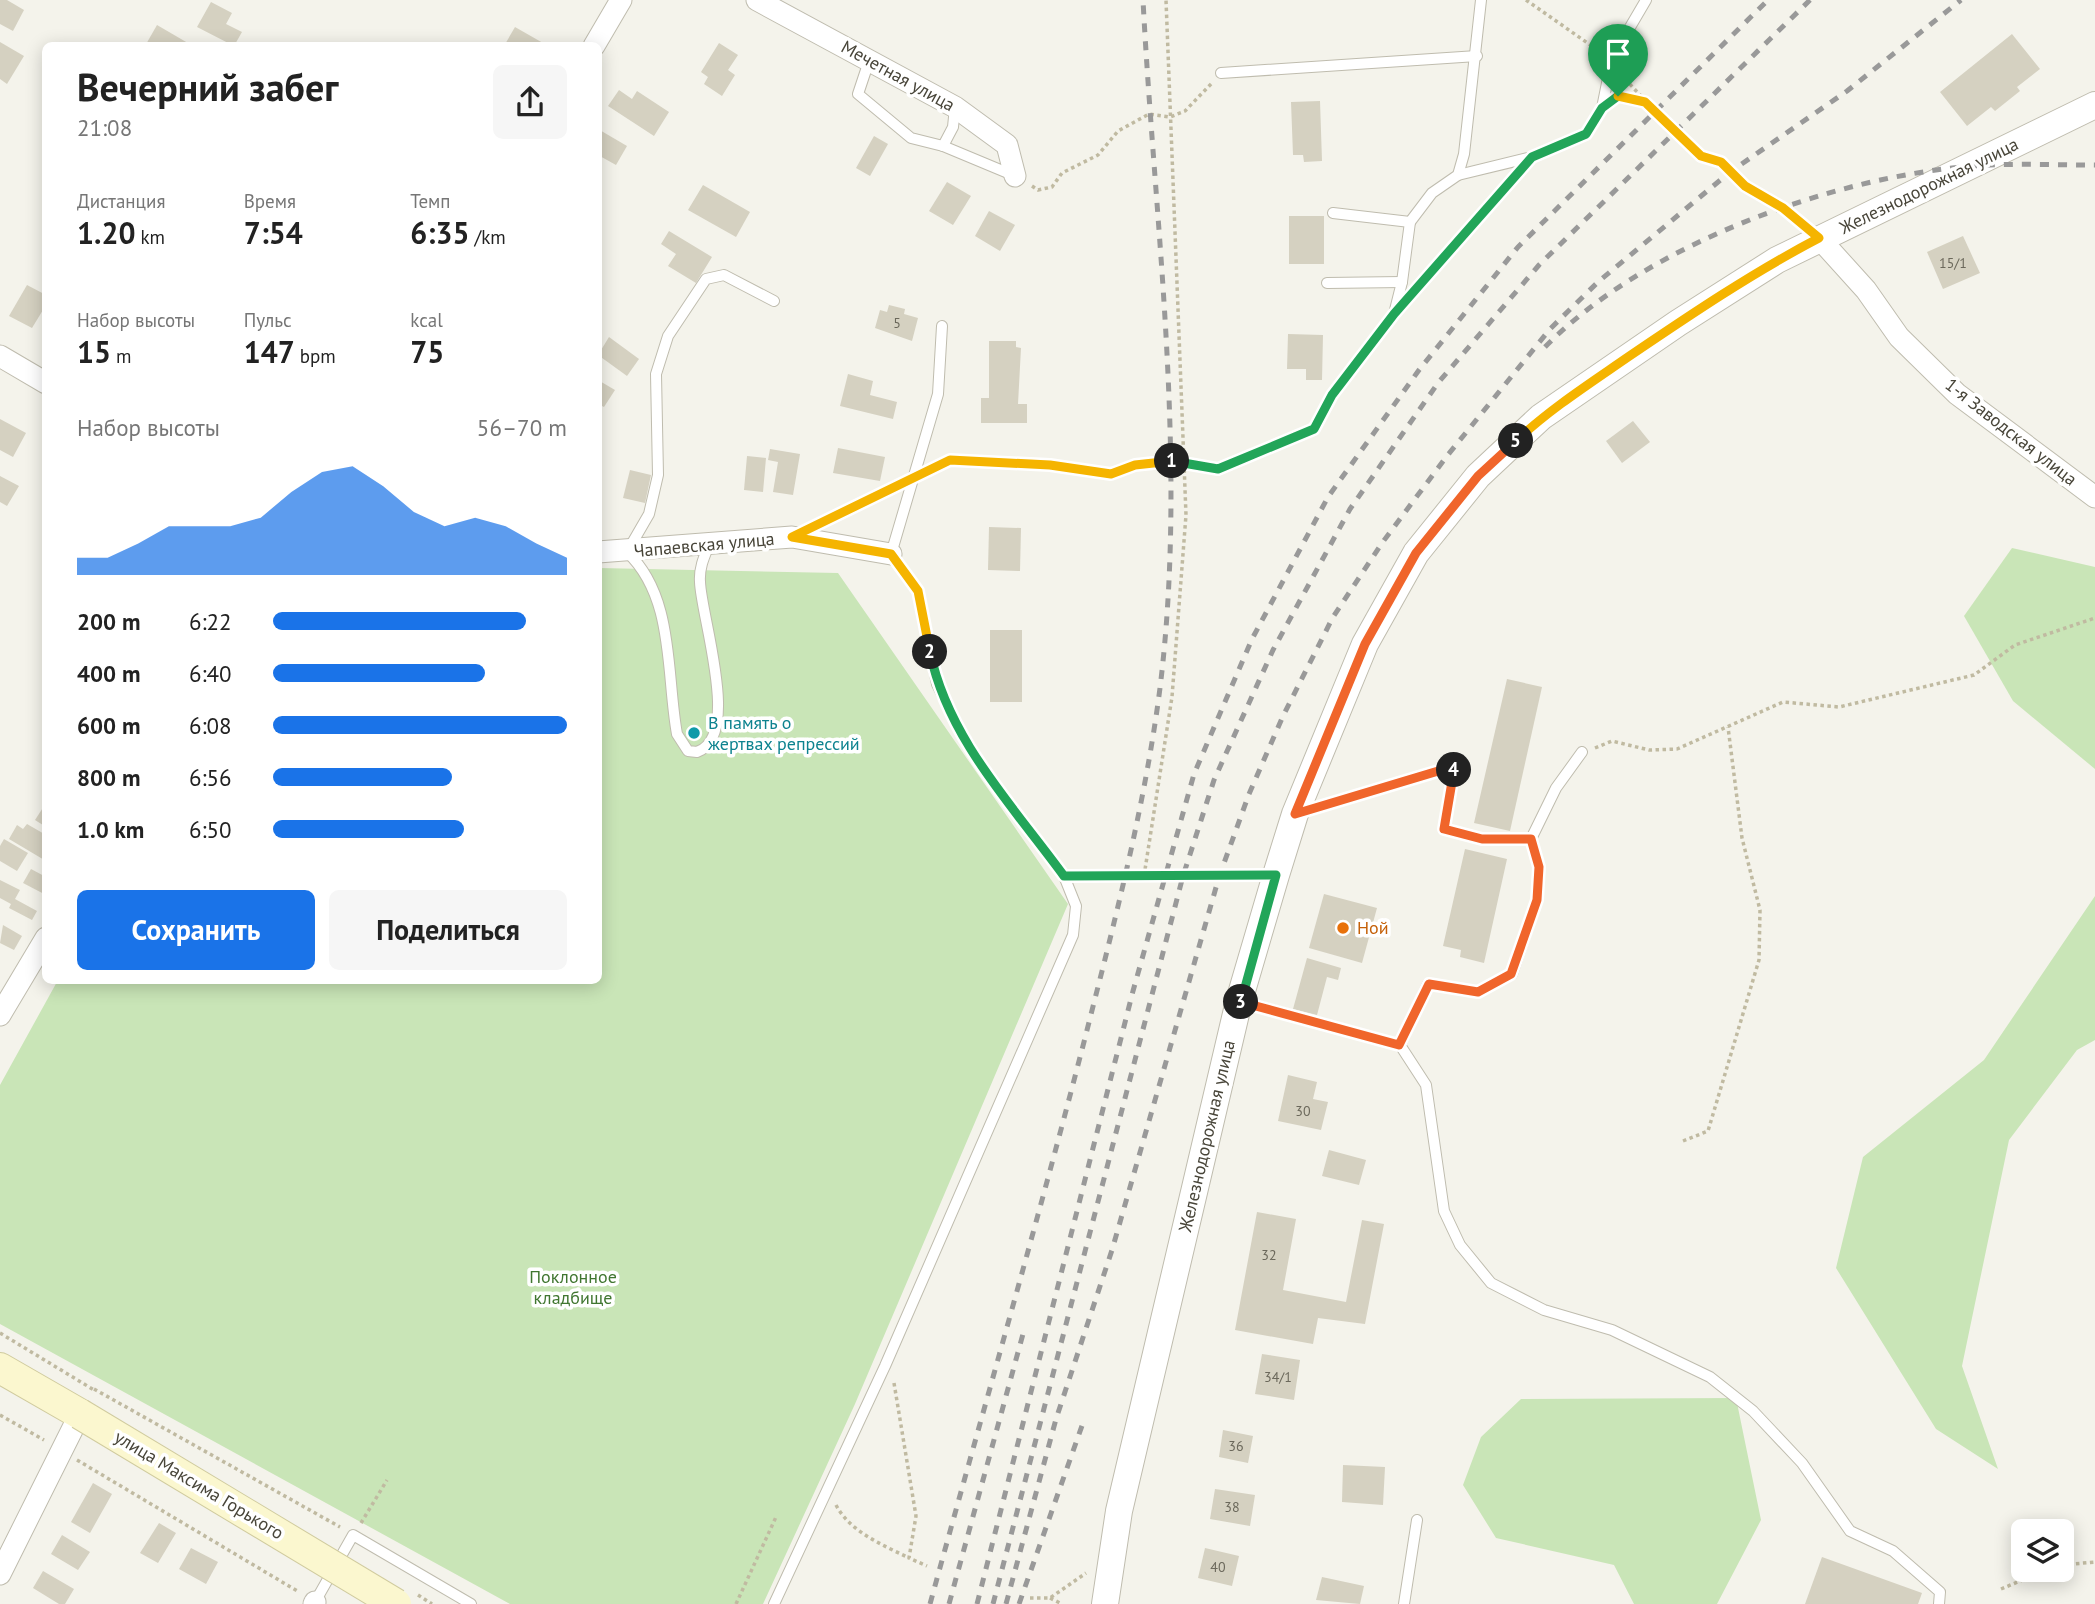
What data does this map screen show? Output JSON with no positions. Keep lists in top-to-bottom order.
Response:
{
  "streets": {
    "main road": ["улица Максима Горького"],
    "street": [
      "Мечетная улица",
      "Железнодорожная улица",
      "1-я Заводская улица",
      "Чапаевская улица"
    ]
  },
  "crossings": [
    ["Железнодорожная улица", "1-я Заводская улица"]
  ],
  "parks": ["Поклонное кладбище"],
  "places": ["В память о жертвах репрессий", "Ной"],
  "house_numbers": [
    "15/1",
    "5",
    "30",
    "32",
    "34/1",
    "36",
    "38",
    "40"
  ],
  "page": {
    "heading": ["Вечерний забег", "21:08"],
    "stats": [
      ["Дистанция", "1.20 km"],
      ["Время", "7:54"],
      ["Темп", "6:35 /km"],
      ["Набор высоты", "15 m"],
      ["Пульс", "147 bpm"],
      ["kcal", "75"]
    ],
    "chart": ["Набор высоты", "56–70 m"],
    "pins": [
      "5",
      "1",
      "2",
      "4",
      "3"
    ],
    "list": [
      {
        "name": "200 m",
        "note": "6:22"
      },
      {
        "name": "400 m",
        "note": "6:40"
      },
      {
        "name": "600 m",
        "note": "6:08"
      },
      {
        "name": "800 m",
        "note": "6:56"
      },
      {
        "name": "1.0 km",
        "note": "6:50"
      }
    ],
    "buttons": ["Сохранить", "Поделиться"]
  }
}
